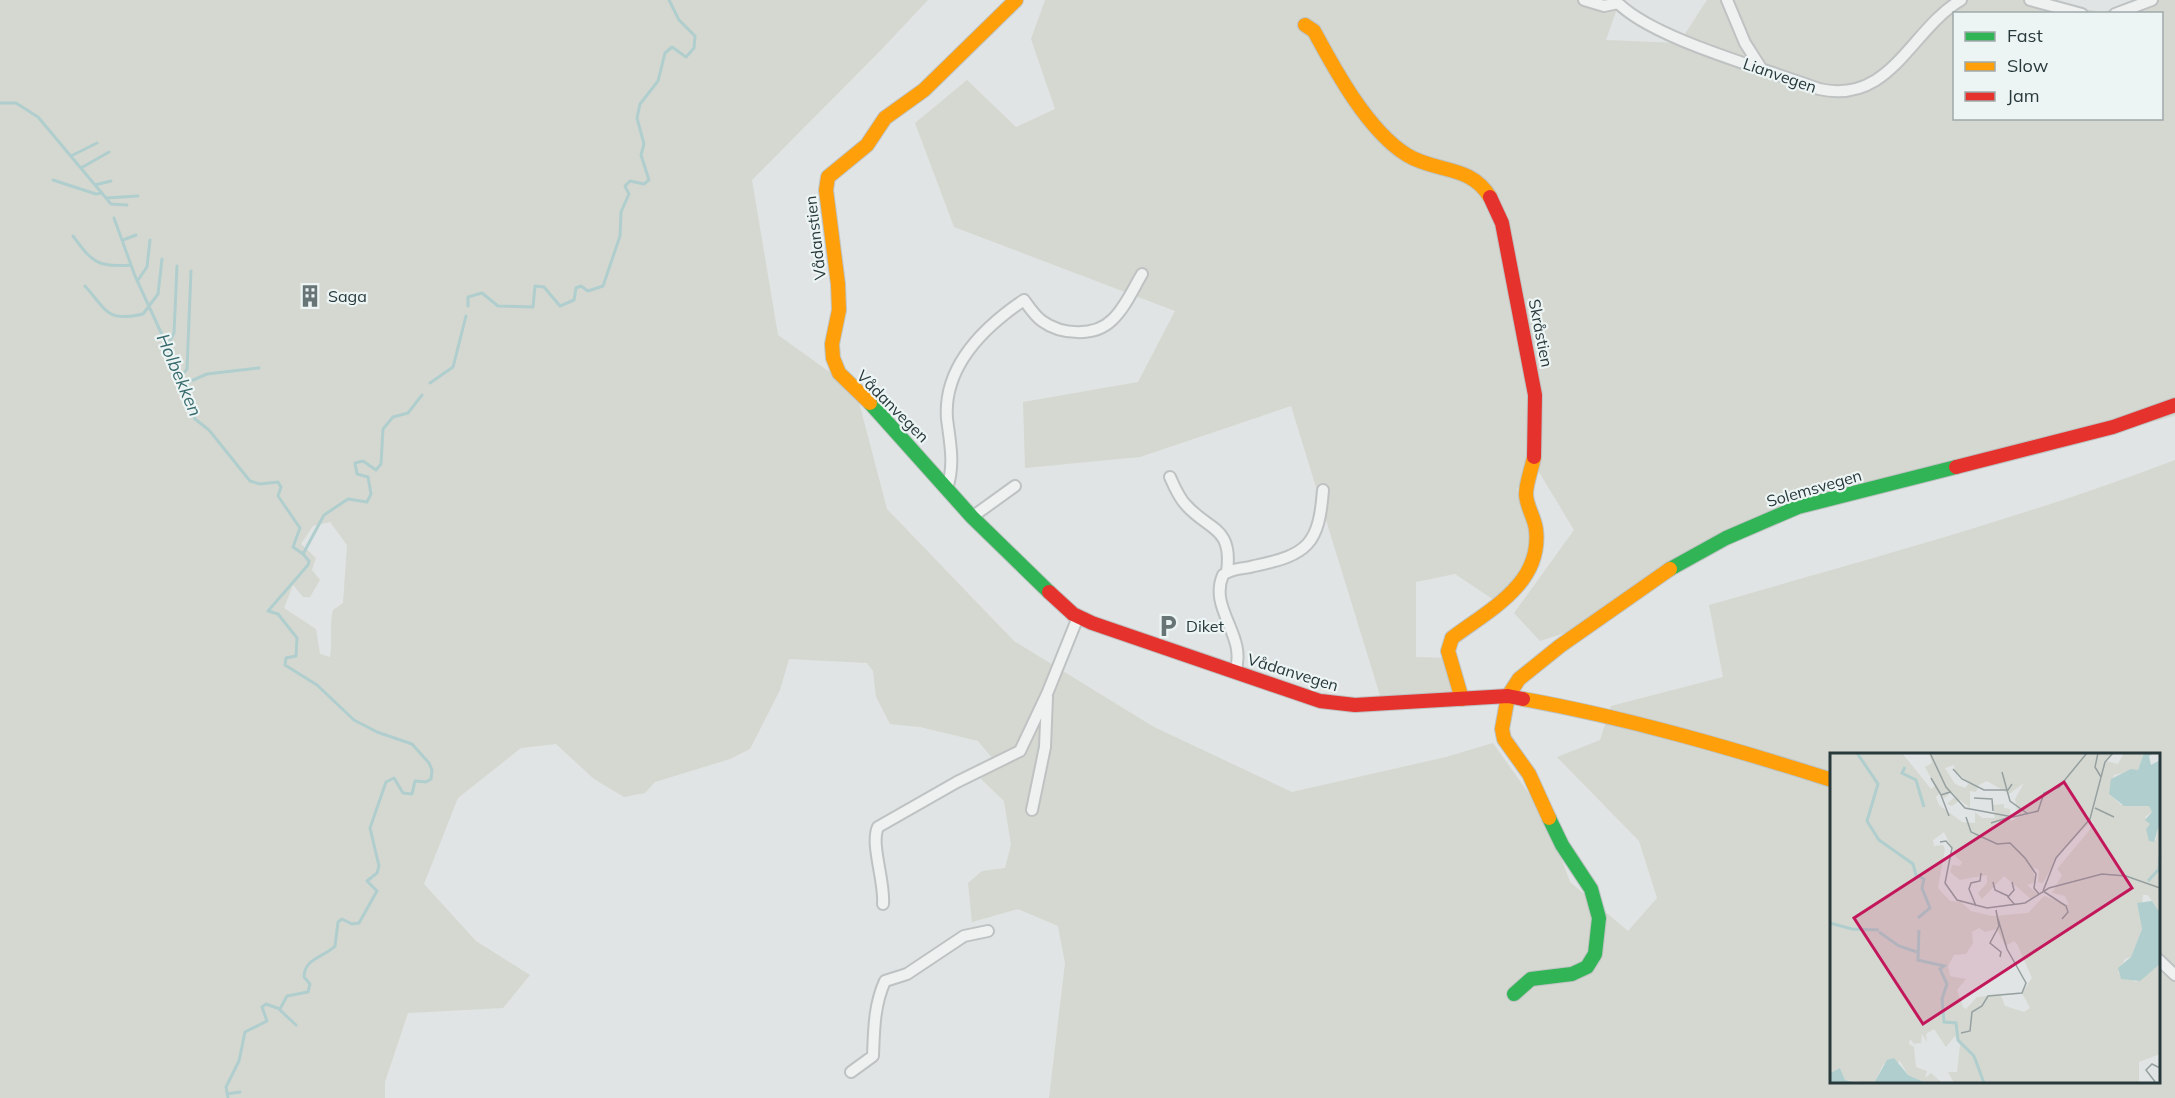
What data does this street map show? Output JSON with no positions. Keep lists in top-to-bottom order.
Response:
{
  "streets": {
    "street": [
      "Lianvegen",
      "Vådanstien",
      "Skråstien",
      "Vådanvegen",
      "Solemsvegen"
    ]
  },
  "crossings": [
    ["Vådanstien", "Vådanvegen"],
    ["Skråstien", "Vådanvegen"],
    ["Vådanvegen", "Solemsvegen"]
  ],
  "water": ["Holbekken"],
  "places": {
    "building": ["Saga"],
    "parking": ["Diket"]
  },
  "legend": ["Fast", "Slow", "Jam"]
}
